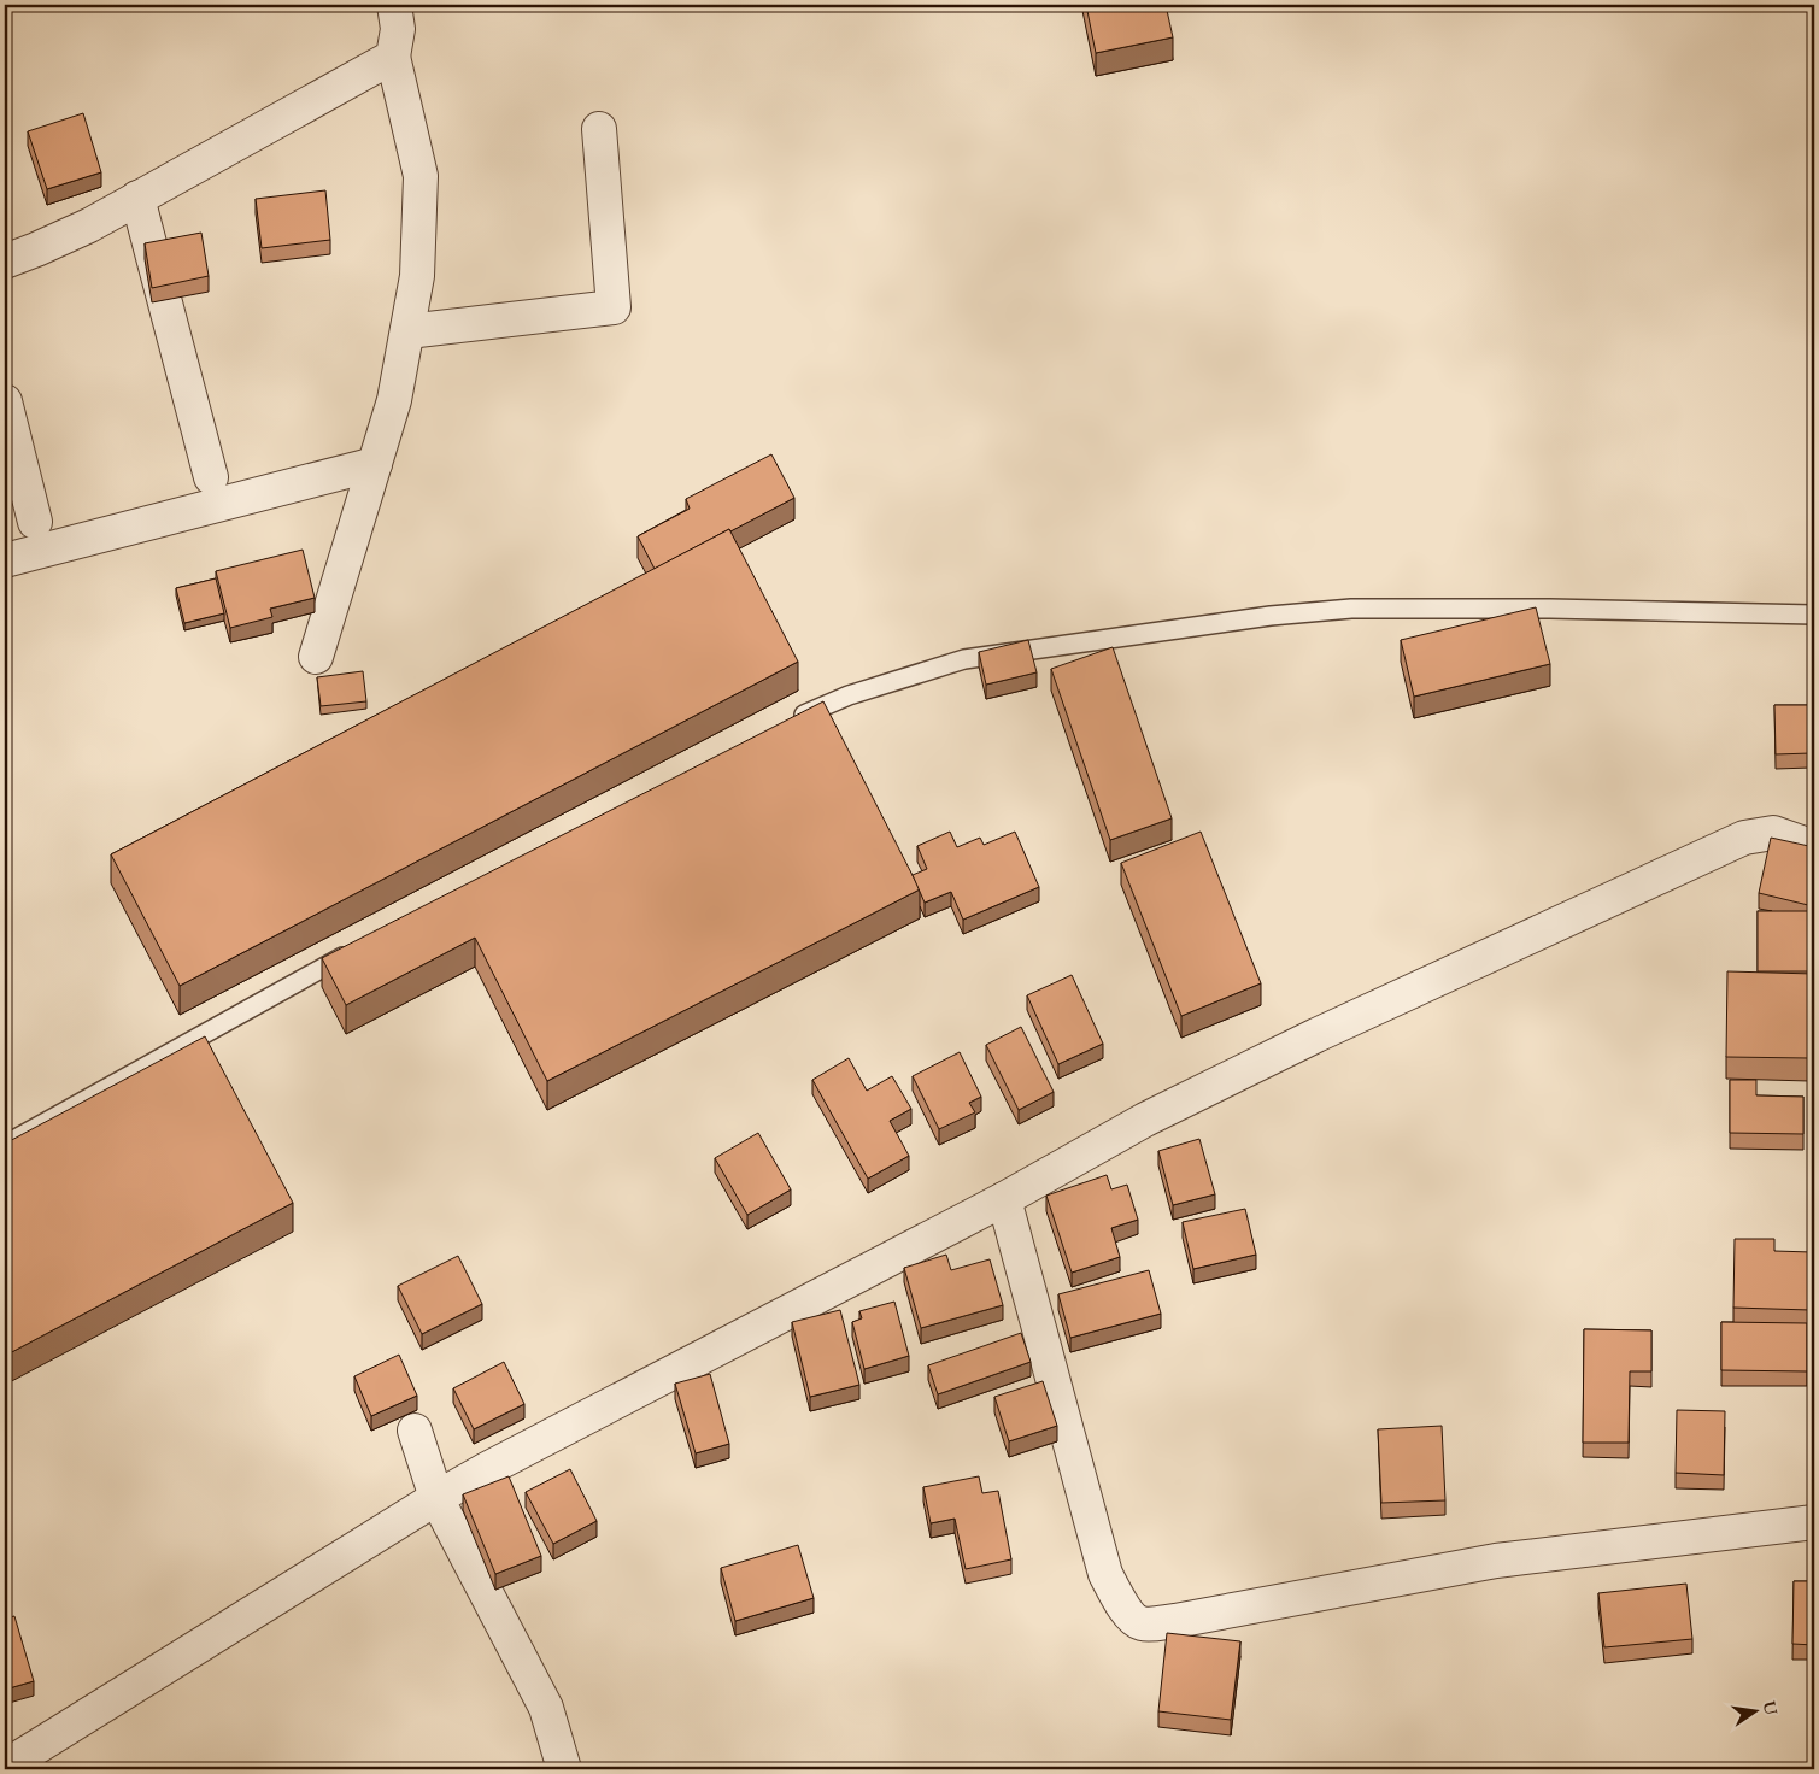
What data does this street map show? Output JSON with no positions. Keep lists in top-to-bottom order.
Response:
{
  "north": "right"
}
